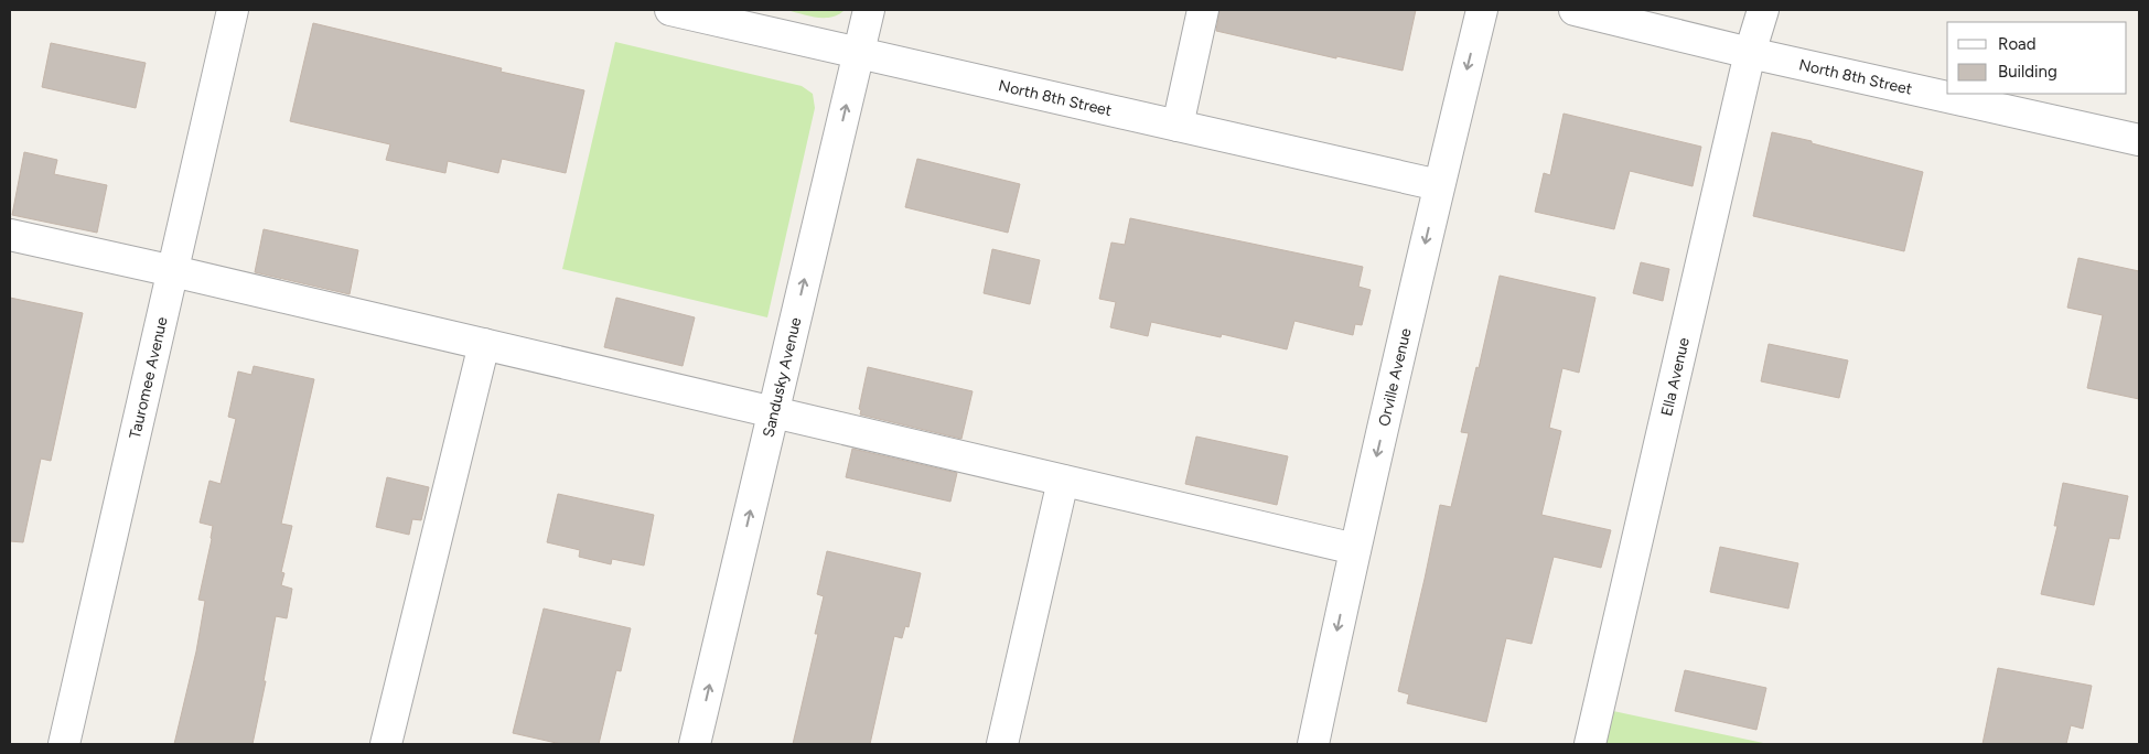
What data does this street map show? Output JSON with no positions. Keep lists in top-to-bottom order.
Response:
{
  "streets": {
    "street": [
      "North 8th Street",
      "Orville Avenue",
      "Tauromee Avenue",
      "Sandusky Avenue",
      "Ella Avenue"
    ]
  },
  "crossings": [
    ["North 8th Street", "Orville Avenue"],
    ["North 8th Street", "Sandusky Avenue"],
    ["North 8th Street", "Ella Avenue"]
  ],
  "one_way": ["Orville Avenue", "Sandusky Avenue"],
  "legend": ["Road", "Building"]
}
